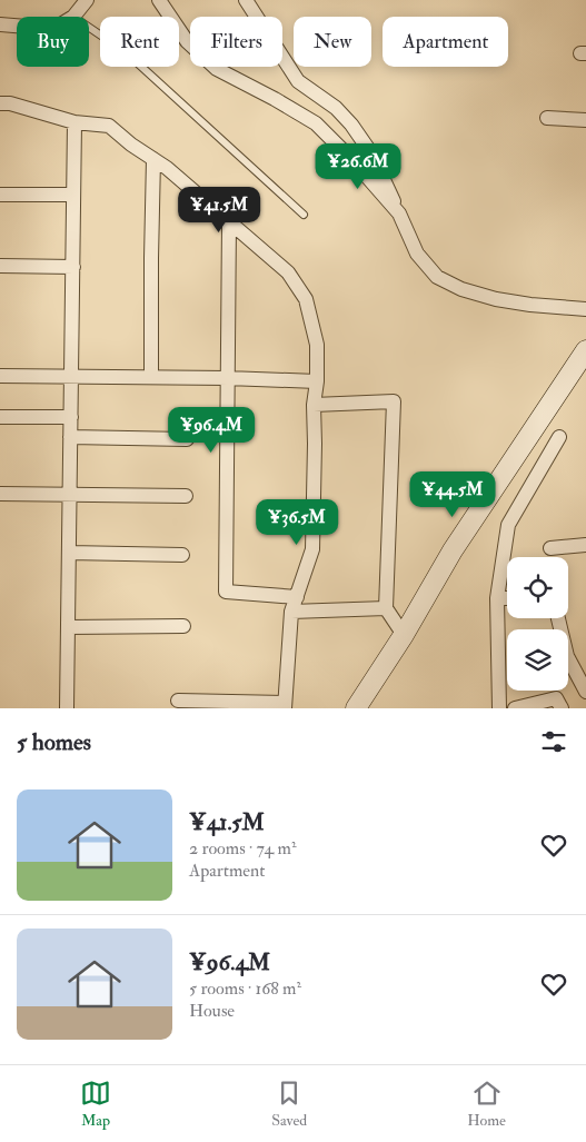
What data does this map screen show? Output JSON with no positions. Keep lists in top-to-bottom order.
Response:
{
  "page": {
    "chip": [
      "Buy",
      "Rent",
      "Filters",
      "New",
      "Apartment"
    ],
    "price": [
      "¥26.6M",
      "¥41.5M",
      "¥96.4M",
      "¥44.5M",
      "¥36.5M"
    ],
    "heading": "5 homes",
    "list": [
      {
        "name": "¥41.5M",
        "note": "2 rooms · 74 m² · Apartment"
      },
      {
        "name": "¥96.4M",
        "note": "5 rooms · 168 m² · House"
      }
    ],
    "tabs": ["Map", "Saved", "Home"]
  }
}
